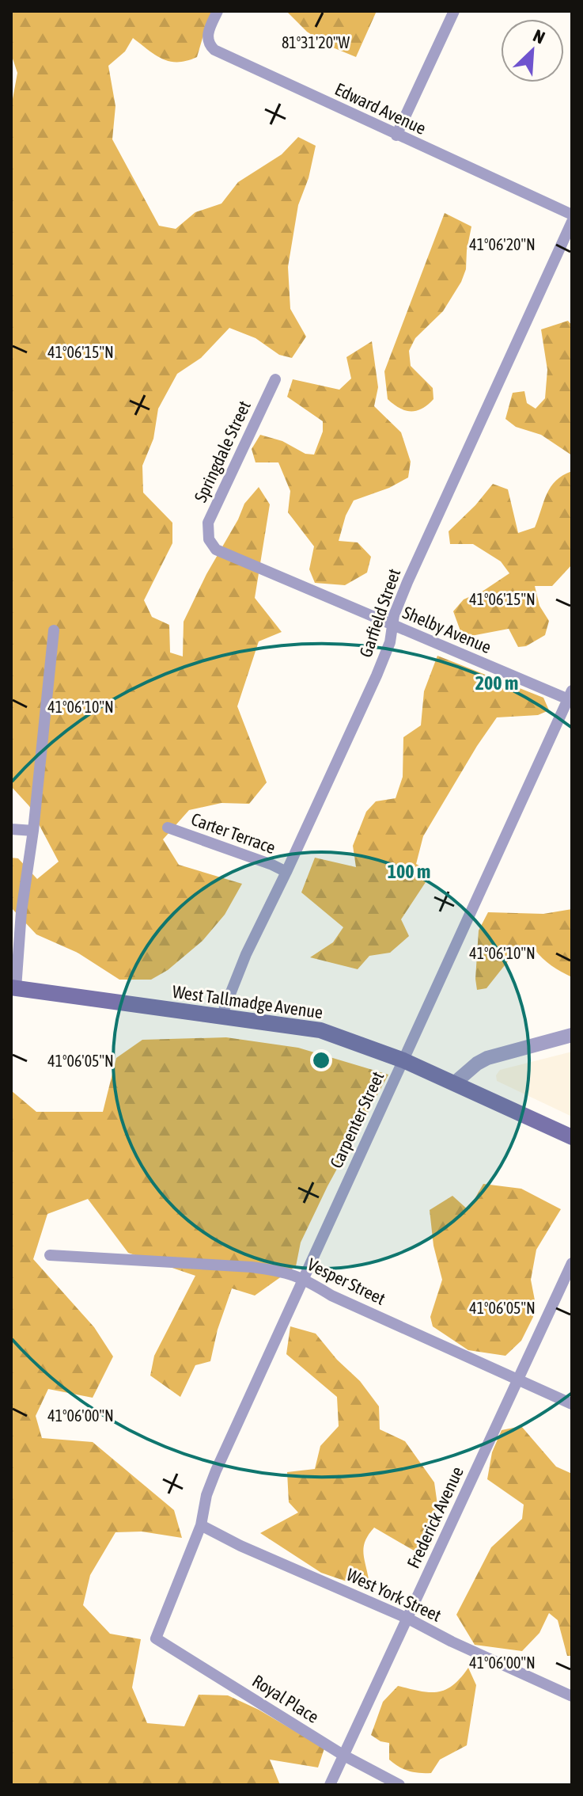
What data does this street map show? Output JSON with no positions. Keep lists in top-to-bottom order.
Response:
{
  "streets": {
    "main road": ["West Tallmadge Avenue"],
    "street": [
      "Edward Avenue",
      "Springdale Street",
      "Garfield Street",
      "Shelby Avenue",
      "Carter Terrace",
      "Carpenter Street",
      "Vesper Street",
      "Frederick Avenue",
      "West York Street",
      "Royal Place"
    ]
  },
  "crossings": [
    ["Springdale Street", "Shelby Avenue"],
    ["Garfield Street", "Shelby Avenue"],
    ["Garfield Street", "Carter Terrace"],
    ["Garfield Street", "West Tallmadge Avenue"],
    ["Shelby Avenue", "Carpenter Street"],
    ["West Tallmadge Avenue", "Carpenter Street"],
    ["Carpenter Street", "Vesper Street"],
    ["Carpenter Street", "West York Street"],
    ["Carpenter Street", "Royal Place"],
    ["Vesper Street", "Frederick Avenue"],
    ["Frederick Avenue", "West York Street"],
    ["Frederick Avenue", "Royal Place"]
  ],
  "north": "top right",
  "coordinates": [
    "81°31'20\"W",
    "41°06'20\"N",
    "41°06'15\"N",
    "41°06'10\"N",
    "41°06'05\"N",
    "41°06'00\"N"
  ],
  "rings": ["200 m", "100 m"]
}
